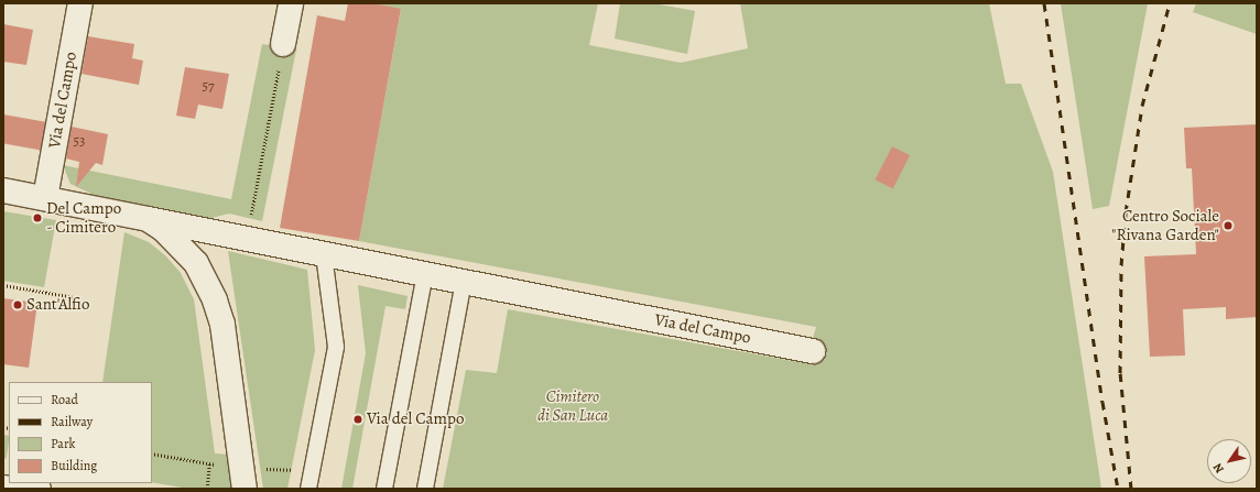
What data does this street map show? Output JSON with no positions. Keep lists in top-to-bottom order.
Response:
{
  "streets": {
    "street": ["Via del Campo"]
  },
  "parks": ["Cimitero di San Luca"],
  "places": [
    "Del Campo - Cimitero",
    "Centro Sociale \"Rivana Garden\"",
    "Sant'Alfio",
    "Via del Campo"
  ],
  "house_numbers": ["57", "53"],
  "legend": [
    "Road",
    "Railway",
    "Park",
    "Building"
  ],
  "north": "bottom left"
}
